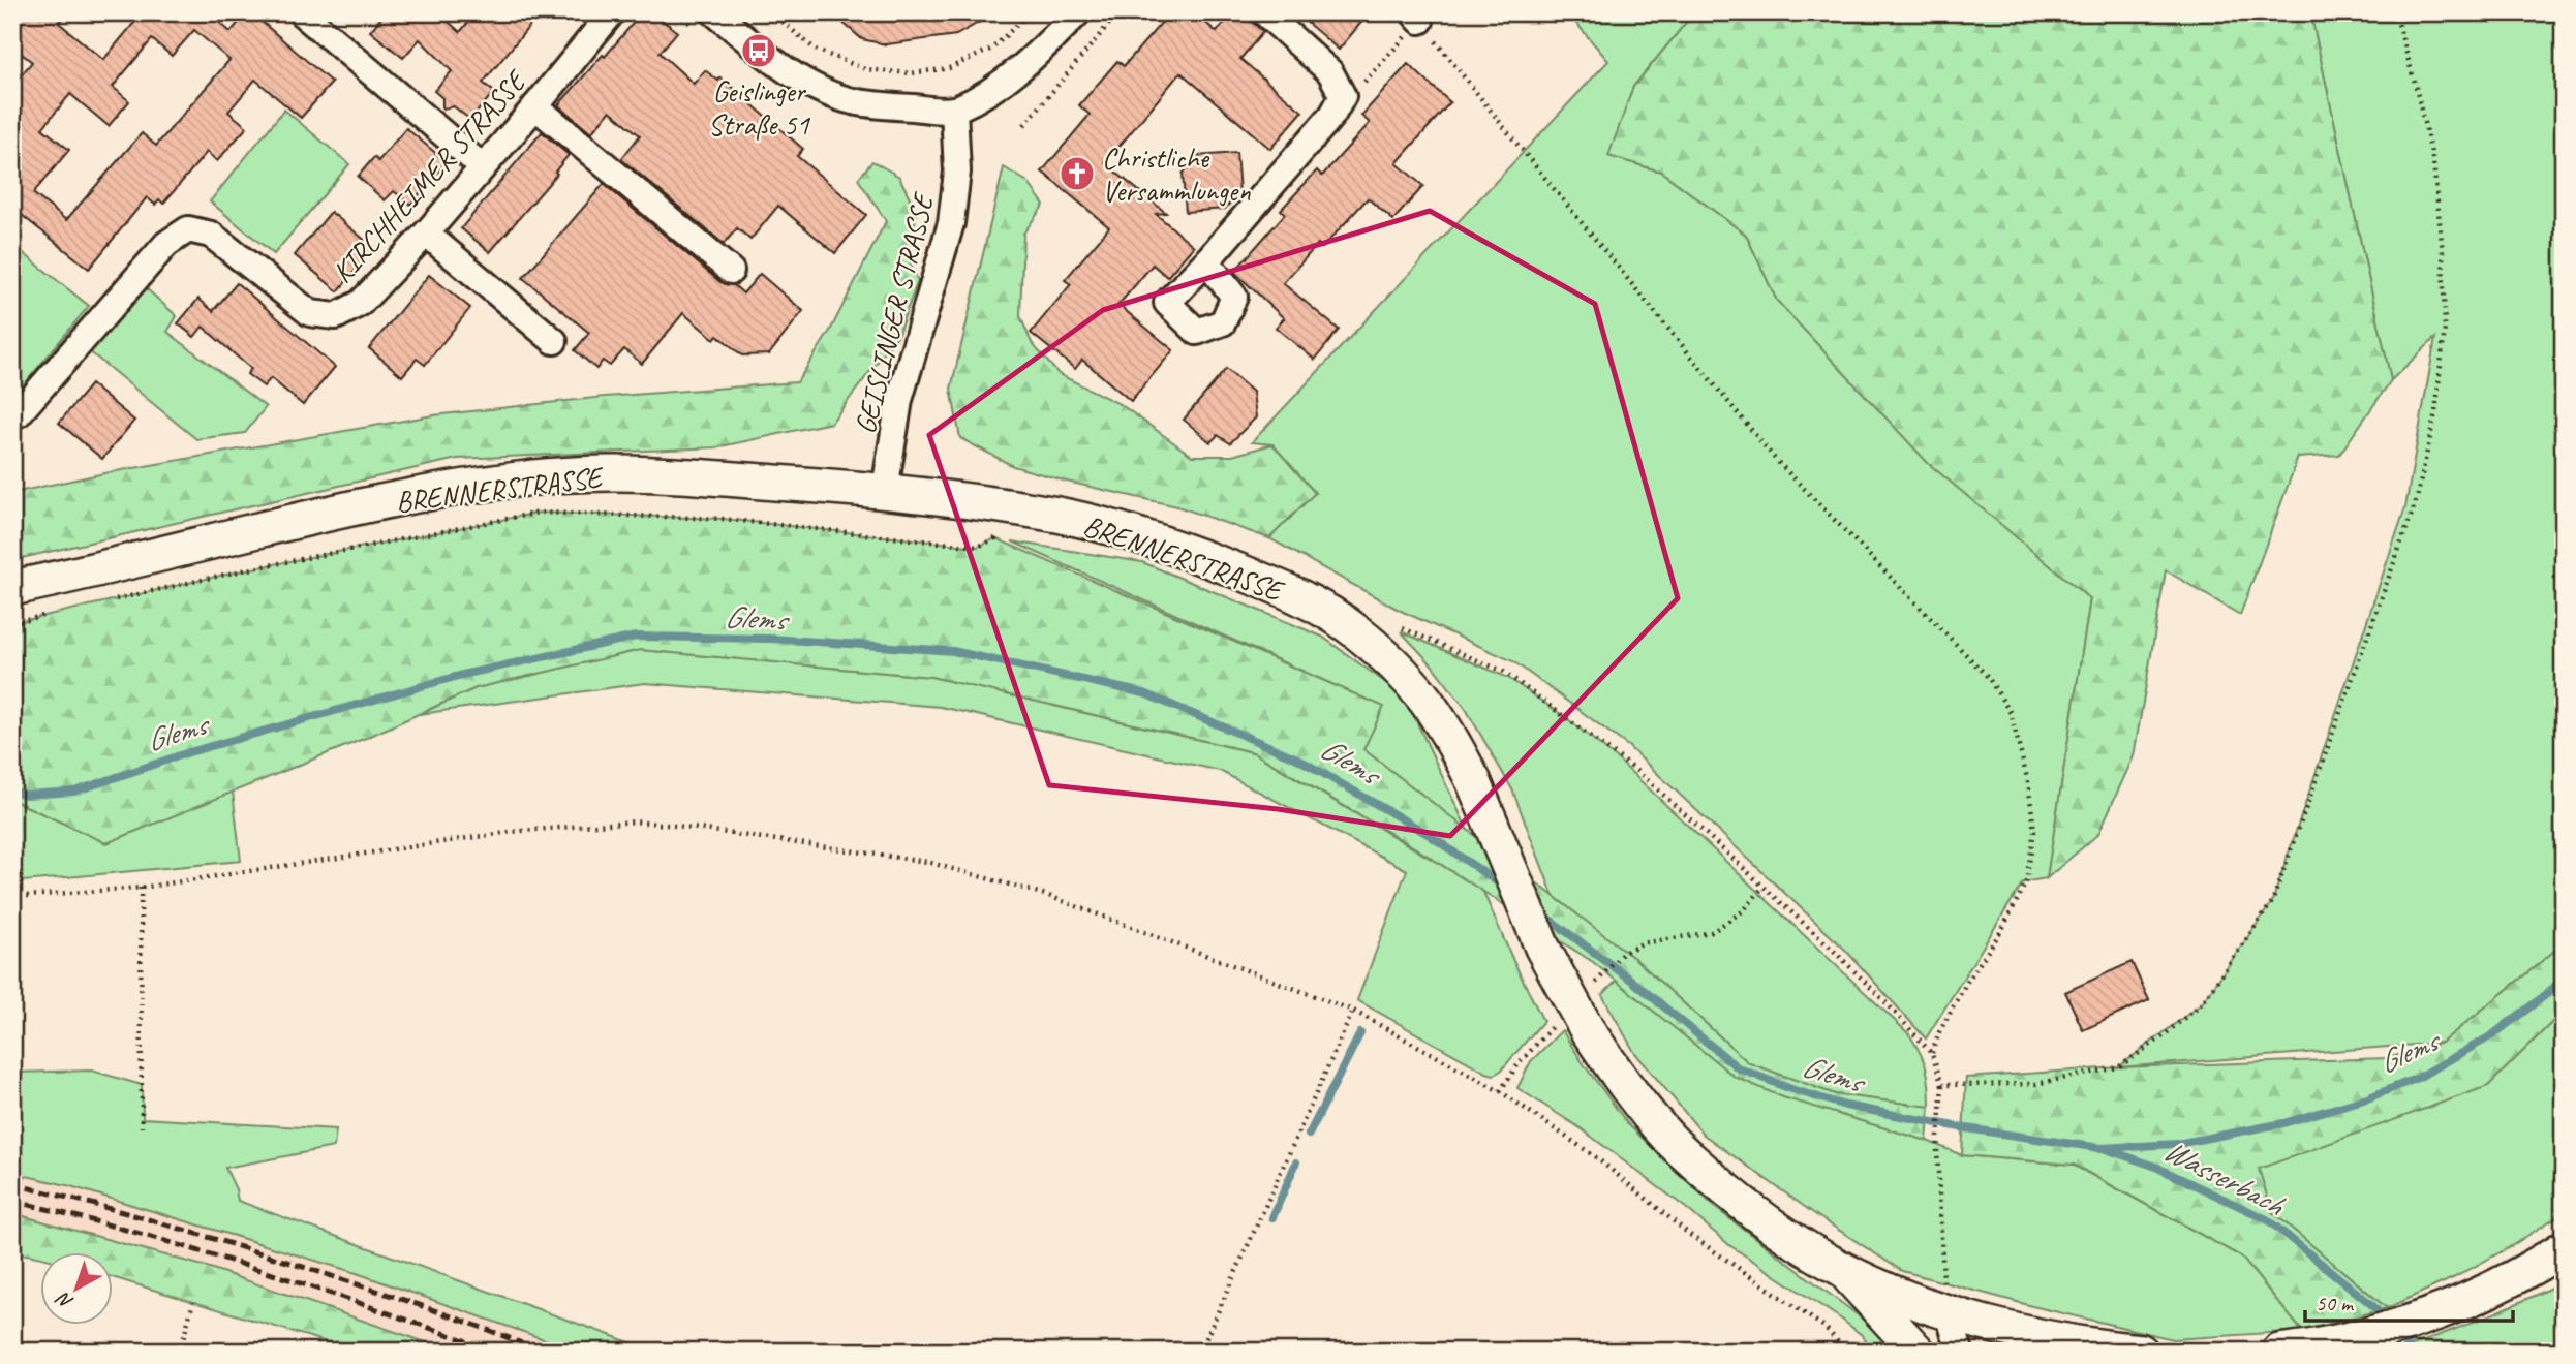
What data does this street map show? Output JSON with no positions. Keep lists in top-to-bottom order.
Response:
{
  "streets": {
    "main road": ["BRENNERSTRASSE"],
    "street": ["KIRCHHEIMER STRASSE", "GEISLINGER STRASSE"]
  },
  "crossings": [
    ["GEISLINGER STRASSE", "BRENNERSTRASSE"]
  ],
  "water": ["Glems", "Wasserbach"],
  "places": {
    "bus stop": ["Geislinger Straße 51"],
    "church": ["Christliche Versammlungen"]
  },
  "scale_bar": "50 m",
  "north": "bottom left"
}
